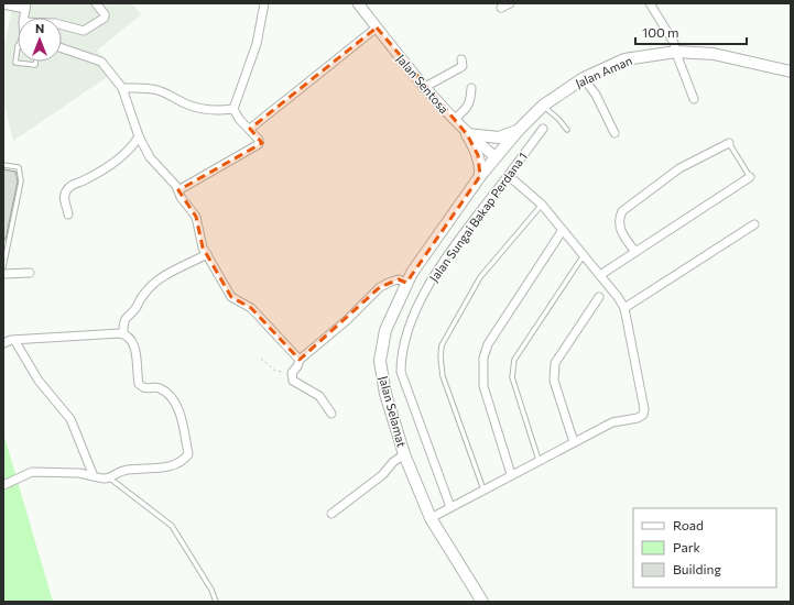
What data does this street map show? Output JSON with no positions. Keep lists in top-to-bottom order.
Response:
{
  "streets": {
    "main road": ["Jalan Aman", "Jalan Selamat"],
    "street": ["Jalan Sentosa", "Jalan Sungai Bakap Perdana 1"]
  },
  "crossings": [
    ["Jalan Aman", "Jalan Sentosa"],
    ["Jalan Aman", "Jalan Selamat"],
    ["Jalan Sentosa", "Jalan Selamat"]
  ],
  "legend": ["Road", "Park", "Building"],
  "scale_bar": "100 m",
  "north": "top"
}
